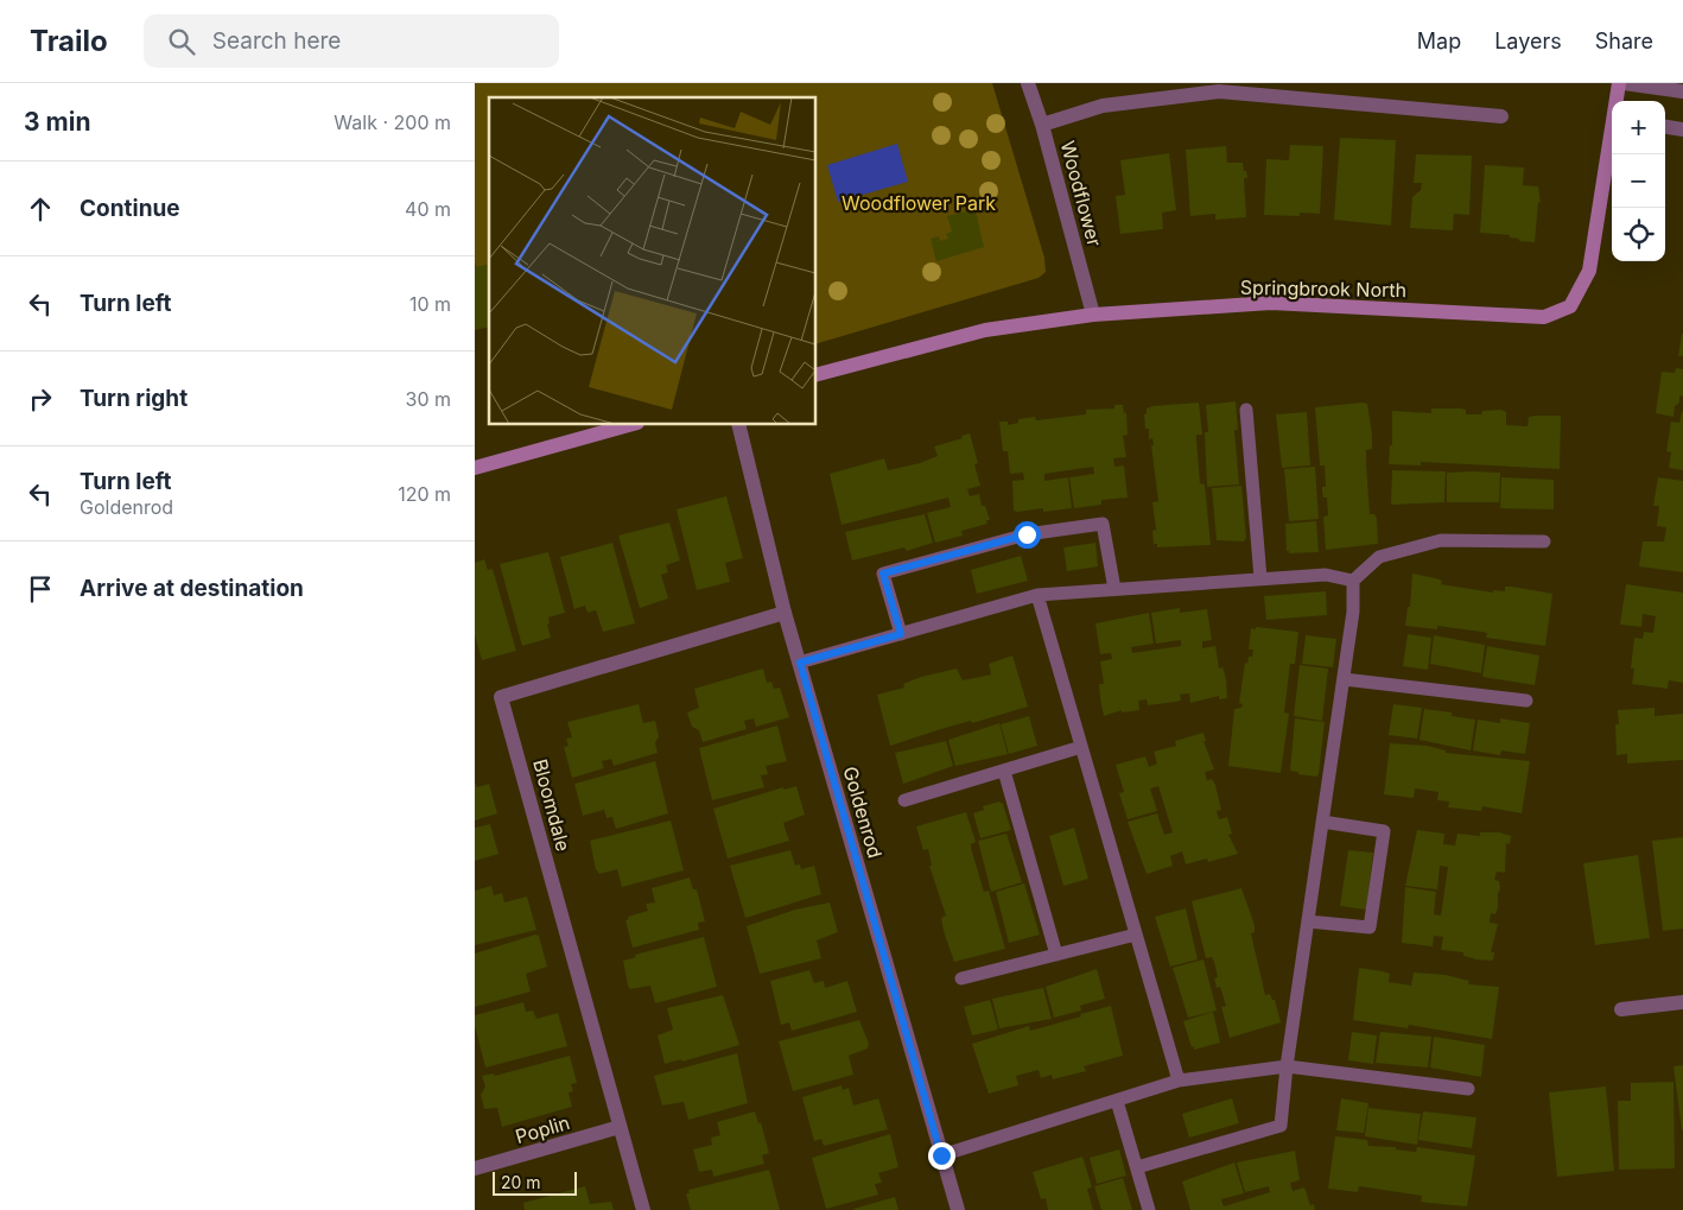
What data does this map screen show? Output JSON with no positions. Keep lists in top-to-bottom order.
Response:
{
  "streets": {
    "street": [
      "Woodflower",
      "Springbrook North",
      "Bloomdale",
      "Goldenrod",
      "Poplin"
    ]
  },
  "crossings": [
    ["Woodflower", "Springbrook North"],
    ["Bloomdale", "Goldenrod"],
    ["Bloomdale", "Poplin"]
  ],
  "parks": ["Woodflower Park"],
  "scale_bar": "20 m",
  "page": {
    "header": "Trailo",
    "search": "Search here",
    "nav": ["Map", "Layers", "Share"],
    "heading": ["3 min", "Walk · 200 m"],
    "map_buttons": ["+", "−"],
    "list": [
      ["Continue", "40 m"],
      ["Turn left", "10 m"],
      ["Turn right", "30 m"],
      ["Turn left", "Goldenrod", "120 m"],
      "Arrive at destination"
    ],
    "scale": "20 m"
  }
}
